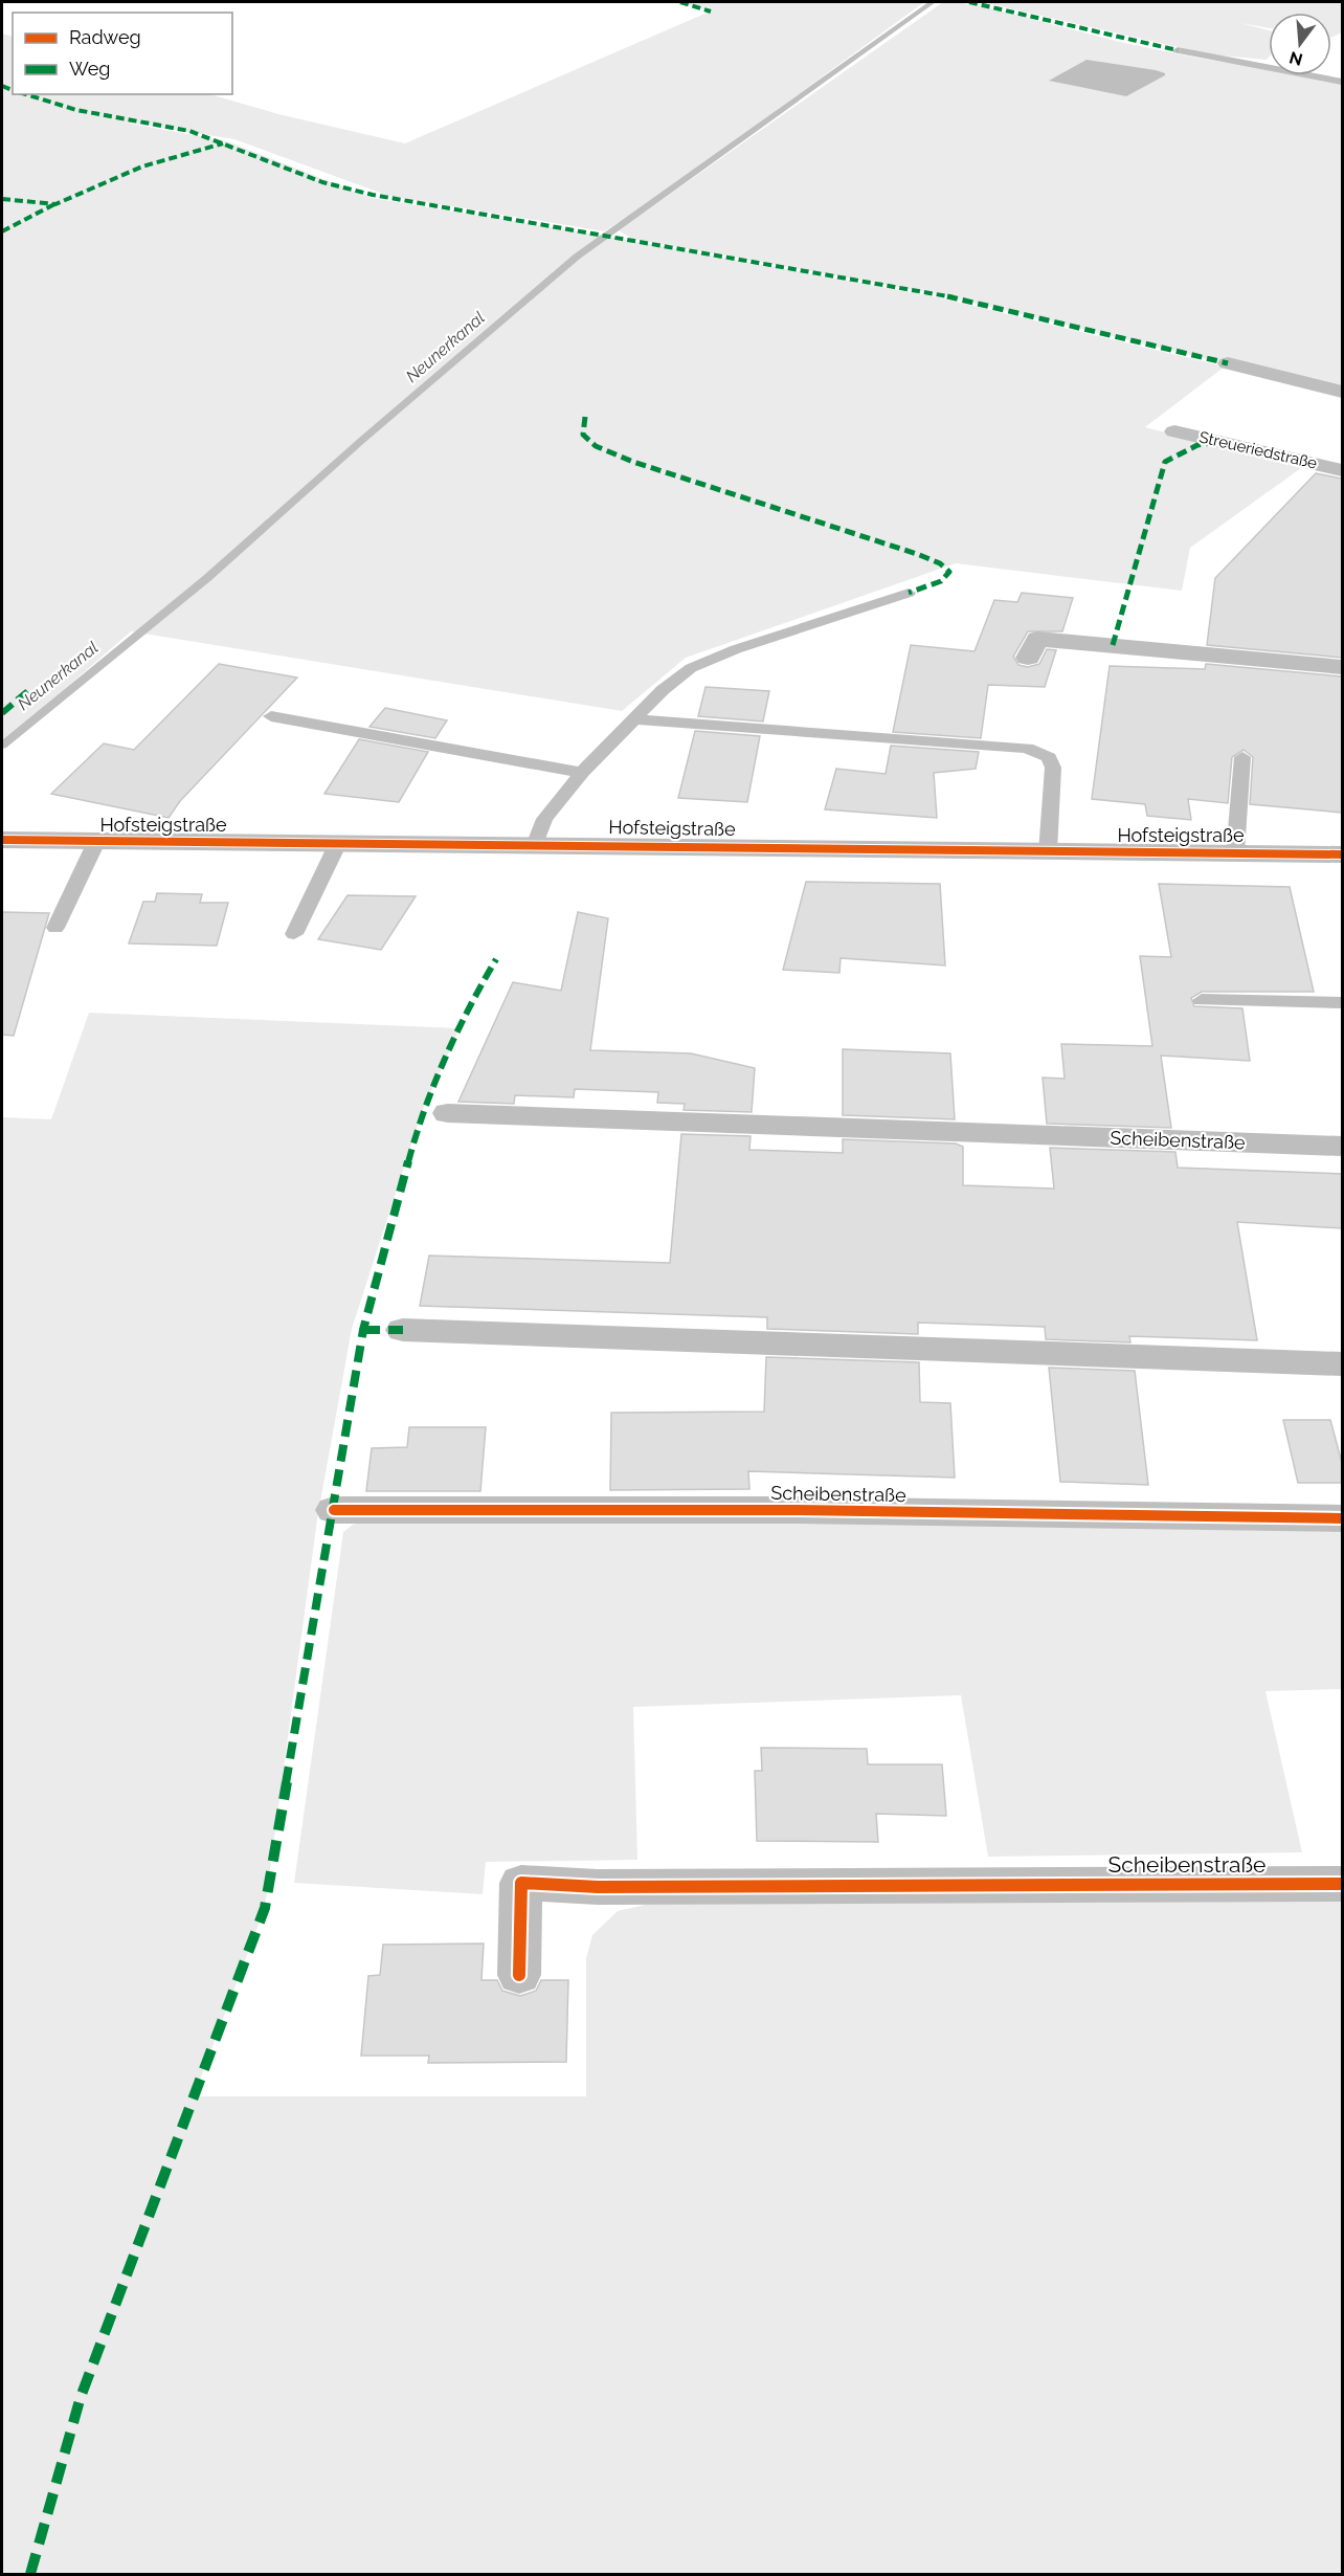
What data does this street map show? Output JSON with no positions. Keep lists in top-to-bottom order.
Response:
{
  "streets": {
    "street": ["Streueriedstraße", "Hofsteigstraße", "Scheibenstraße"]
  },
  "water": ["Neunerkanal"],
  "legend": ["Radweg", "Weg"],
  "north": "bottom"
}
